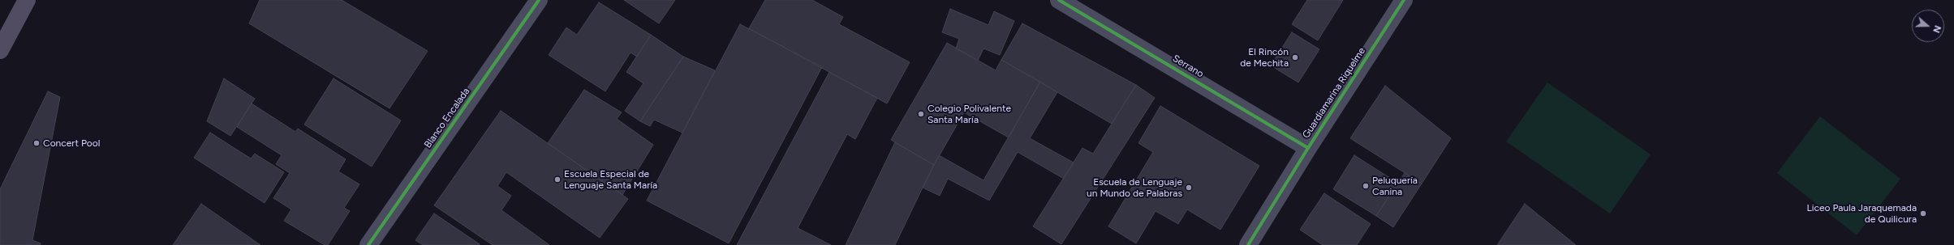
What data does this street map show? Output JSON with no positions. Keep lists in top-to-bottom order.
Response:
{
  "streets": {
    "street": ["Serrano", "Guardiamarina Riquelme", "Blanco Encalada"]
  },
  "crossings": [
    ["Serrano", "Guardiamarina Riquelme"]
  ],
  "places": [
    "El Rincón de Mechita",
    "Colegio Polivalente Santa María",
    "Concert Pool",
    "Escuela Especial de Lenguaje Santa María",
    "Peluquería Canina",
    "Escuela de Lenguaje un Mundo de Palabras",
    "Liceo Paula Jaraquemada de Quilicura"
  ],
  "north": "right"
}
